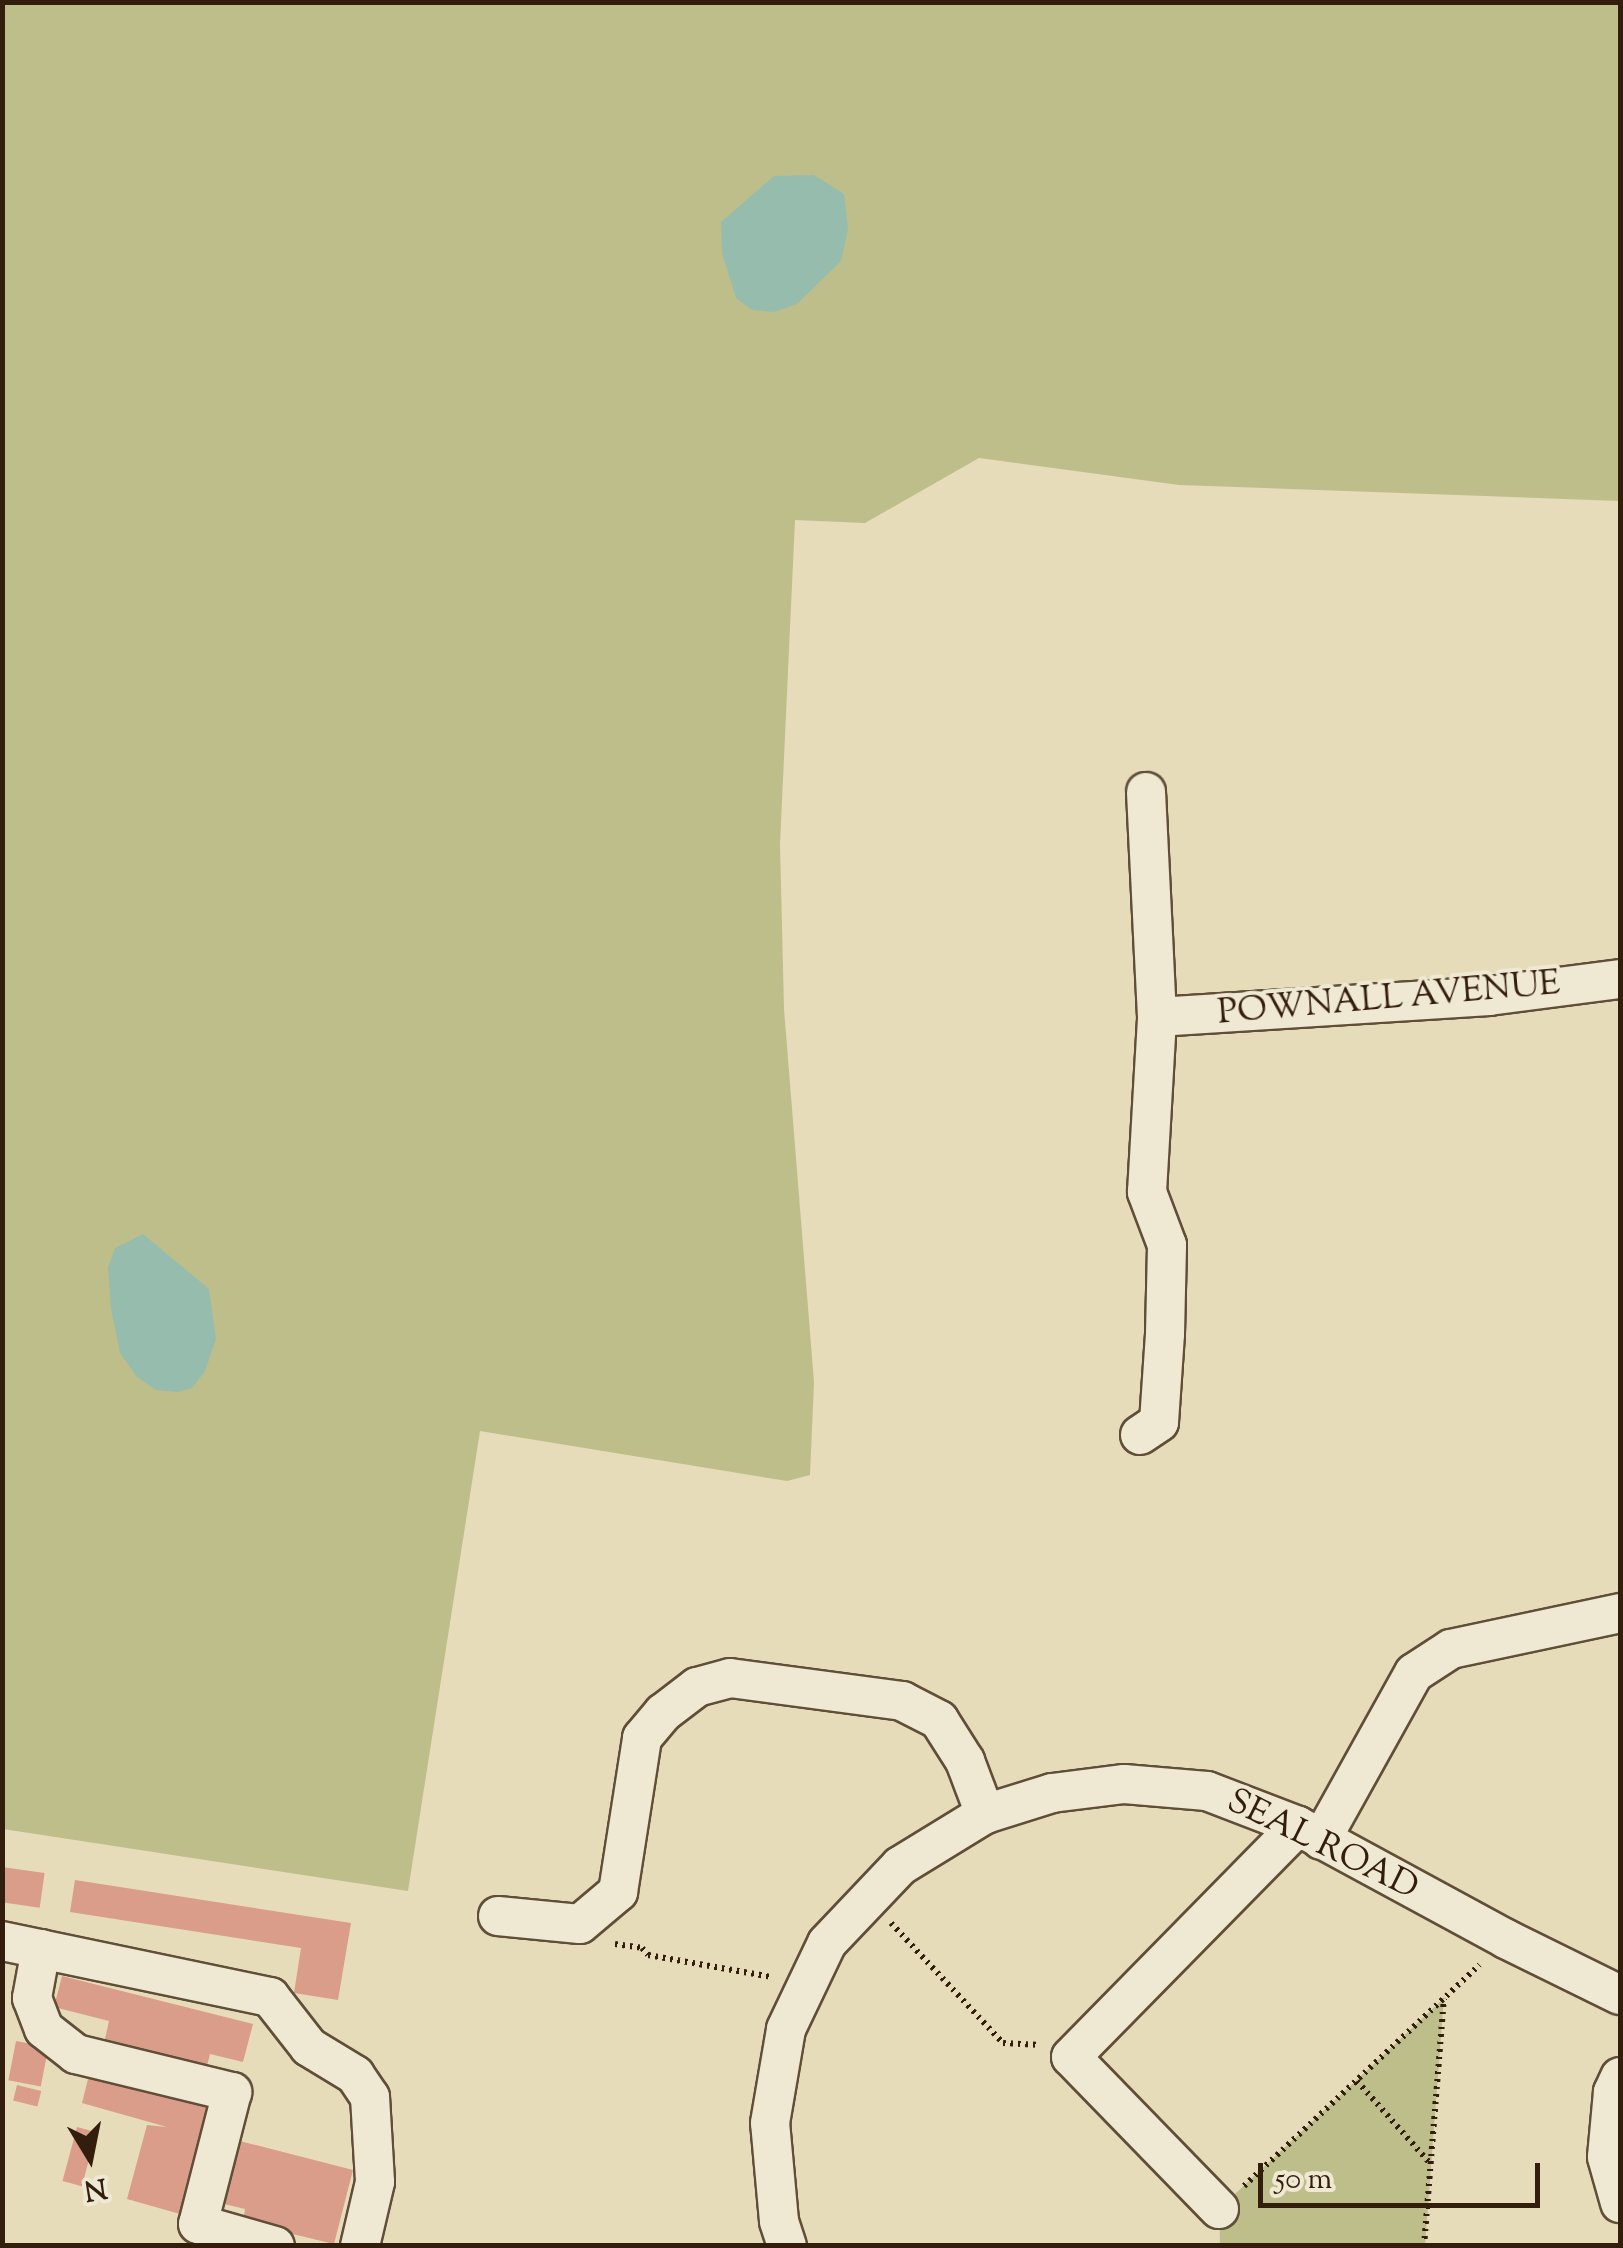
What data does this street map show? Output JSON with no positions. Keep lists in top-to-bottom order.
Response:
{
  "streets": {
    "street": ["POWNALL AVENUE", "SEAL ROAD"]
  },
  "scale_bar": "50 m",
  "north": "bottom"
}
